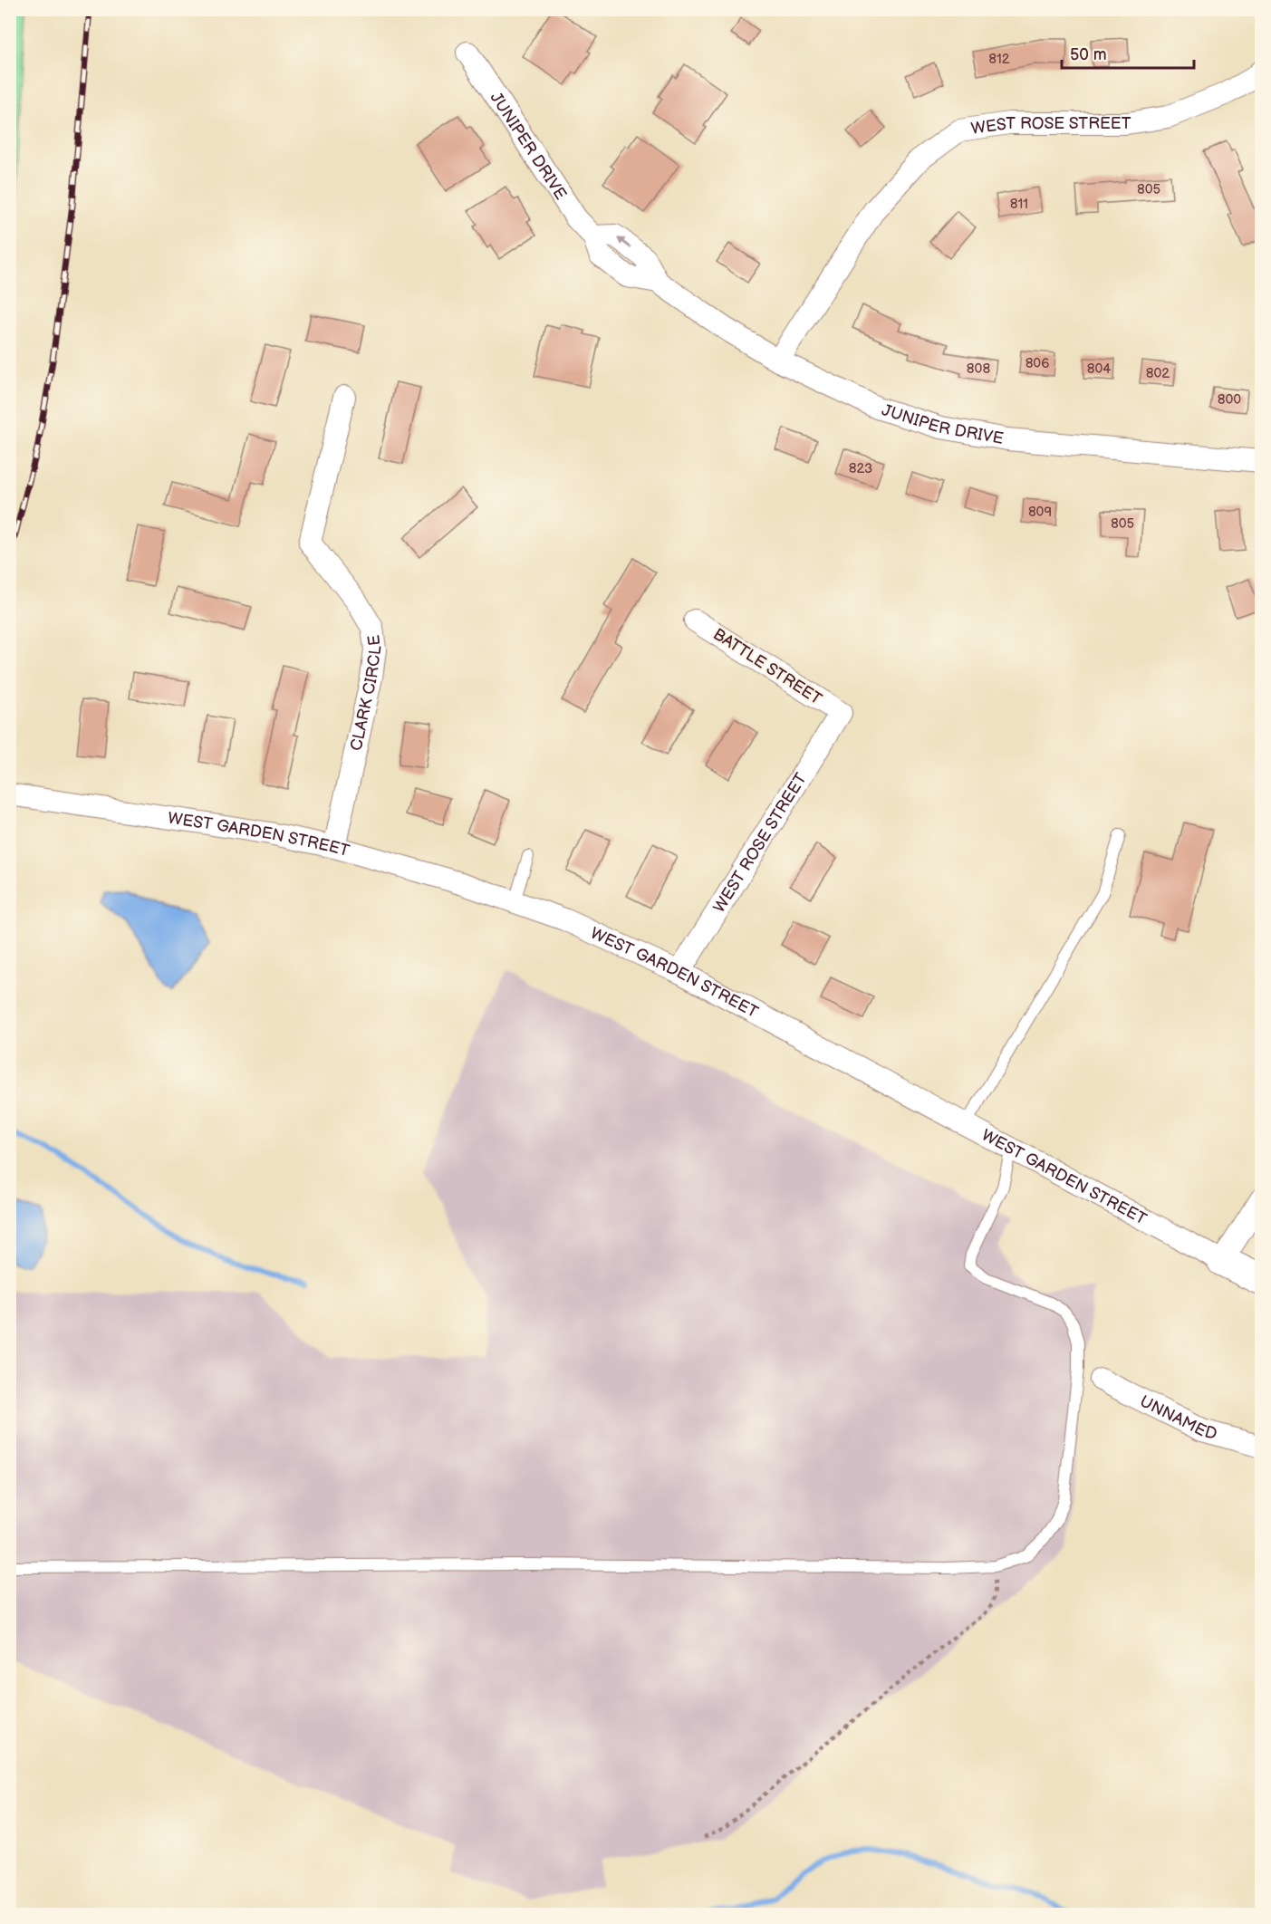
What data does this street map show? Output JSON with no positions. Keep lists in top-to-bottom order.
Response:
{
  "streets": {
    "street": [
      "WEST ROSE STREET",
      "JUNIPER DRIVE",
      "BATTLE STREET",
      "CLARK CIRCLE",
      "WEST GARDEN STREET",
      "UNNAMED"
    ]
  },
  "crossings": [
    ["WEST ROSE STREET", "JUNIPER DRIVE"],
    ["WEST ROSE STREET", "BATTLE STREET"],
    ["WEST ROSE STREET", "WEST GARDEN STREET"],
    ["CLARK CIRCLE", "WEST GARDEN STREET"]
  ],
  "house_numbers": [
    "812",
    "805",
    "811",
    "806",
    "808",
    "804",
    "802",
    "800",
    "823",
    "809",
    "805"
  ],
  "scale_bar": "50 m"
}
